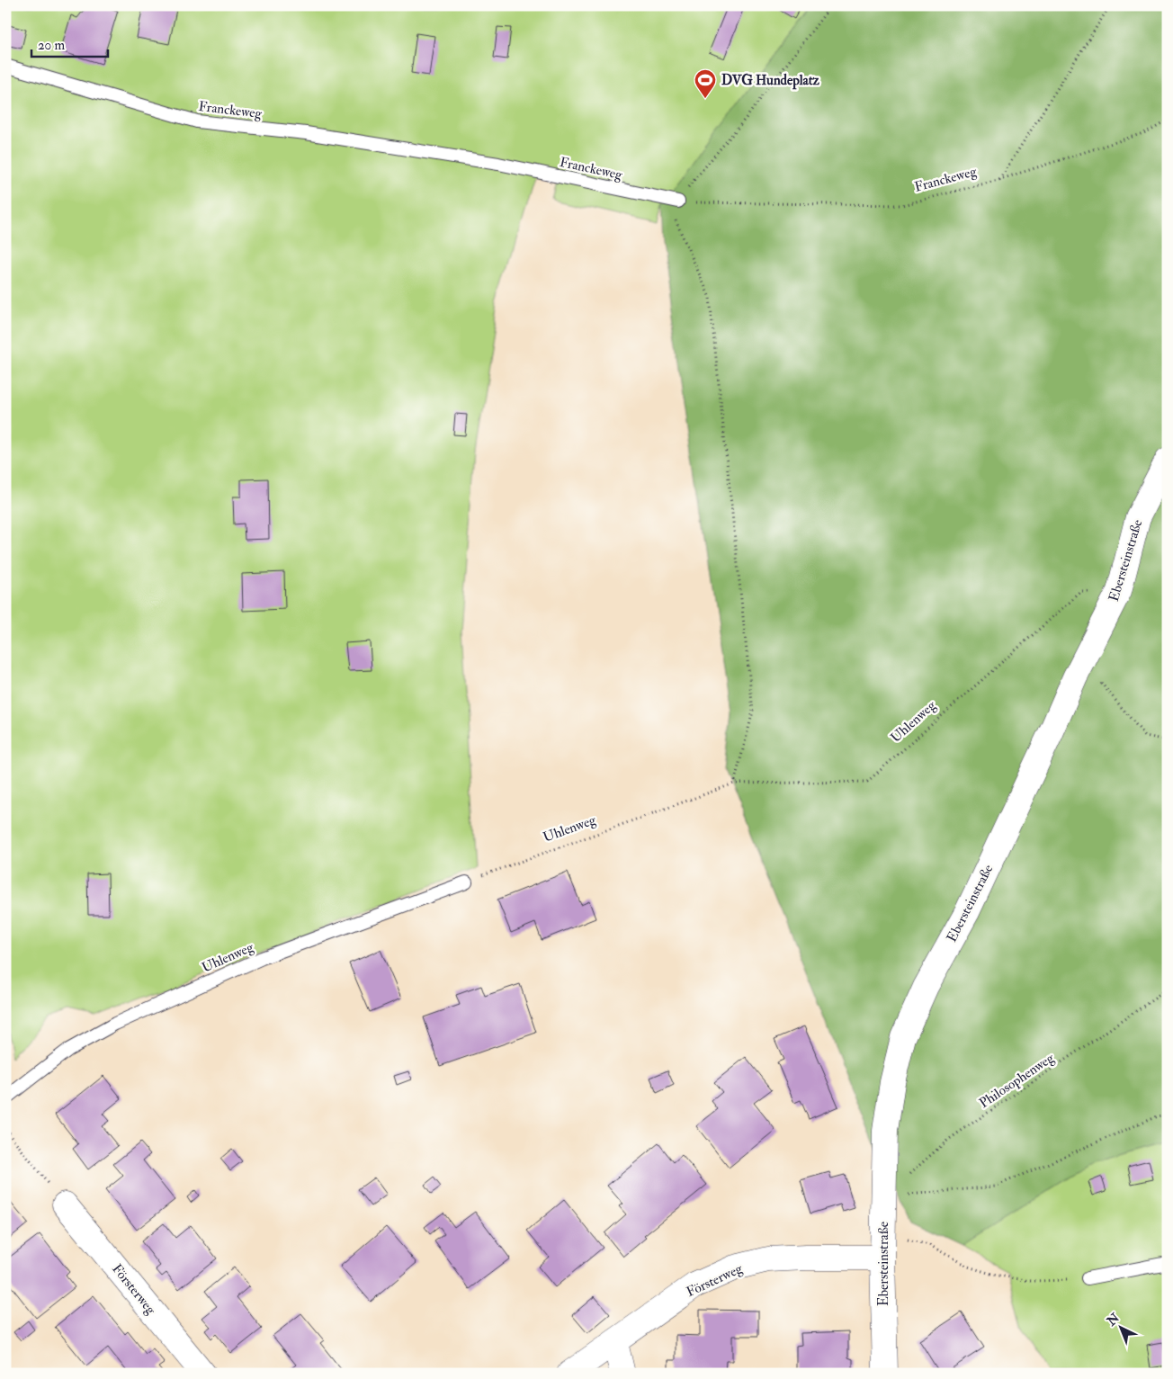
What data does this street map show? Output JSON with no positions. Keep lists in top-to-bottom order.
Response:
{
  "streets": {
    "street": ["Ebersteinstraße", "Försterweg"],
    "lane": ["Franckeweg", "Uhlenweg"],
    "path": ["Philosophenweg"]
  },
  "crossings": [
    ["Ebersteinstraße", "Uhlenweg"],
    ["Ebersteinstraße", "Philosophenweg"],
    ["Ebersteinstraße", "Försterweg"]
  ],
  "places": {
    "sports": ["DVG Hundeplatz"]
  },
  "scale_bar": "20 m",
  "north": "top left"
}
